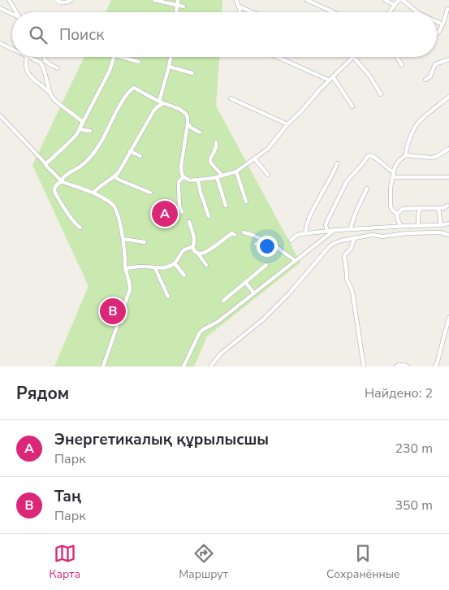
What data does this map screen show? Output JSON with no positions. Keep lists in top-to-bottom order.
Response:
{
  "page": {
    "search": "Поиск",
    "pins": ["A", "B"],
    "heading": ["Рядом", "Найдено: 2"],
    "list": [
      {
        "mark": "A",
        "name": "Энергетикалық құрылысшы",
        "note": "Парк",
        "value": "230 m"
      },
      {
        "mark": "B",
        "name": "Таң",
        "note": "Парк",
        "value": "350 m"
      }
    ],
    "nav": ["Карта", "Маршрут", "Сохранённые"]
  }
}
